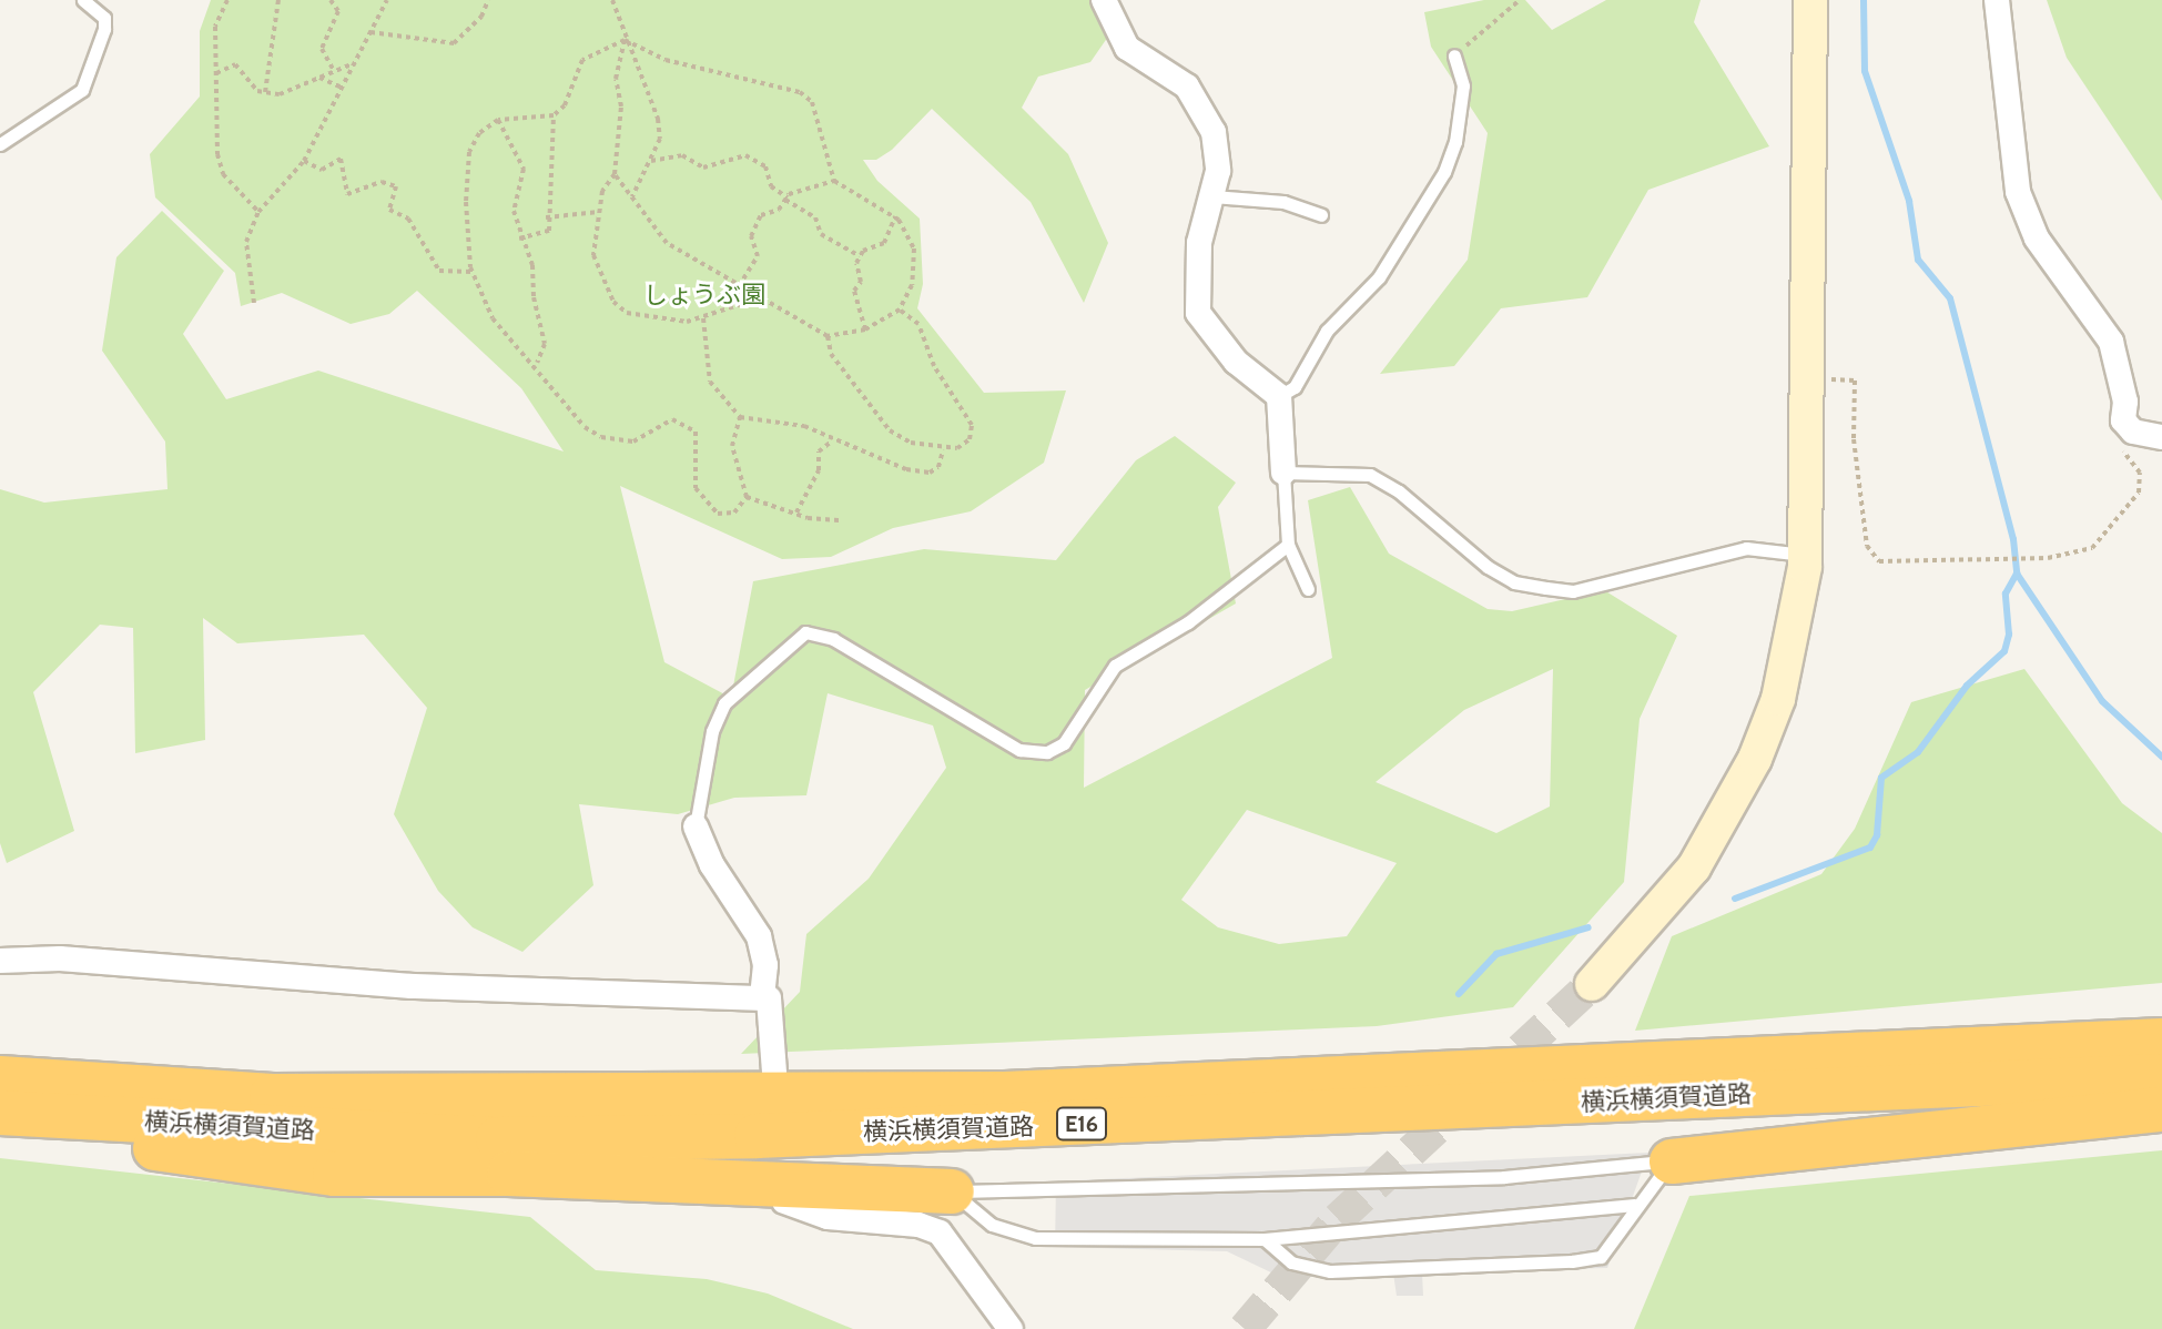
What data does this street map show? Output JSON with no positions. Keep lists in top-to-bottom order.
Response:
{
  "streets": {
    "highway": ["横浜横須賀道路", "E16"]
  },
  "parks": ["しょうぶ園"]
}
